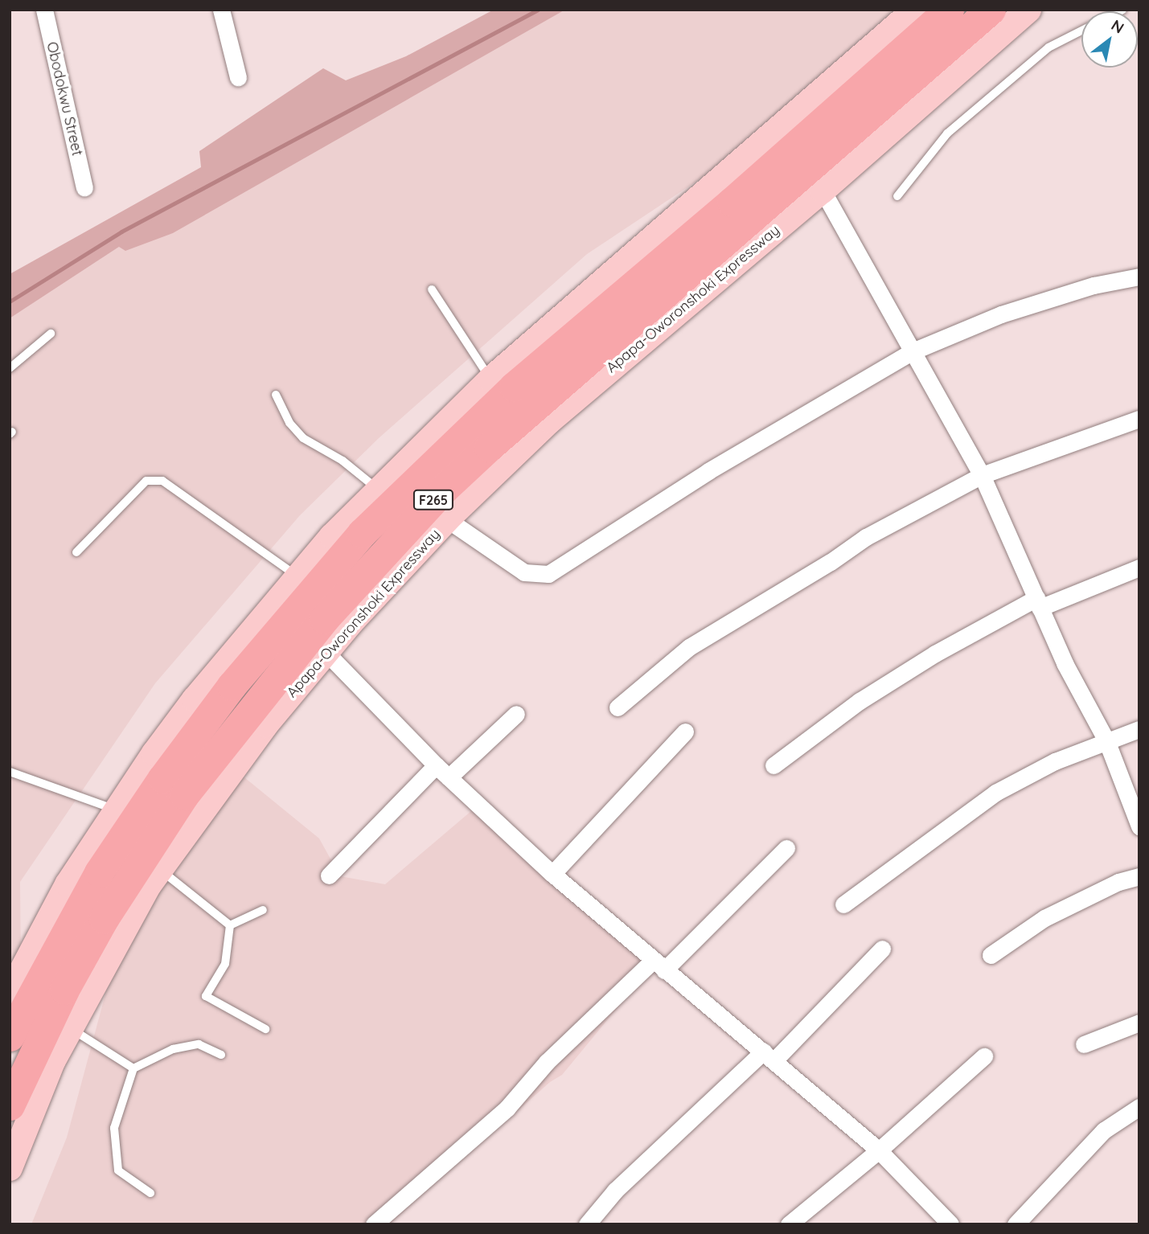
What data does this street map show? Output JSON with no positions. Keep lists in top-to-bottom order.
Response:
{
  "streets": {
    "highway": ["Apapa-Oworonshoki Expressway", "F265"],
    "street": ["Obodokwu Street"]
  },
  "north": "top right"
}
